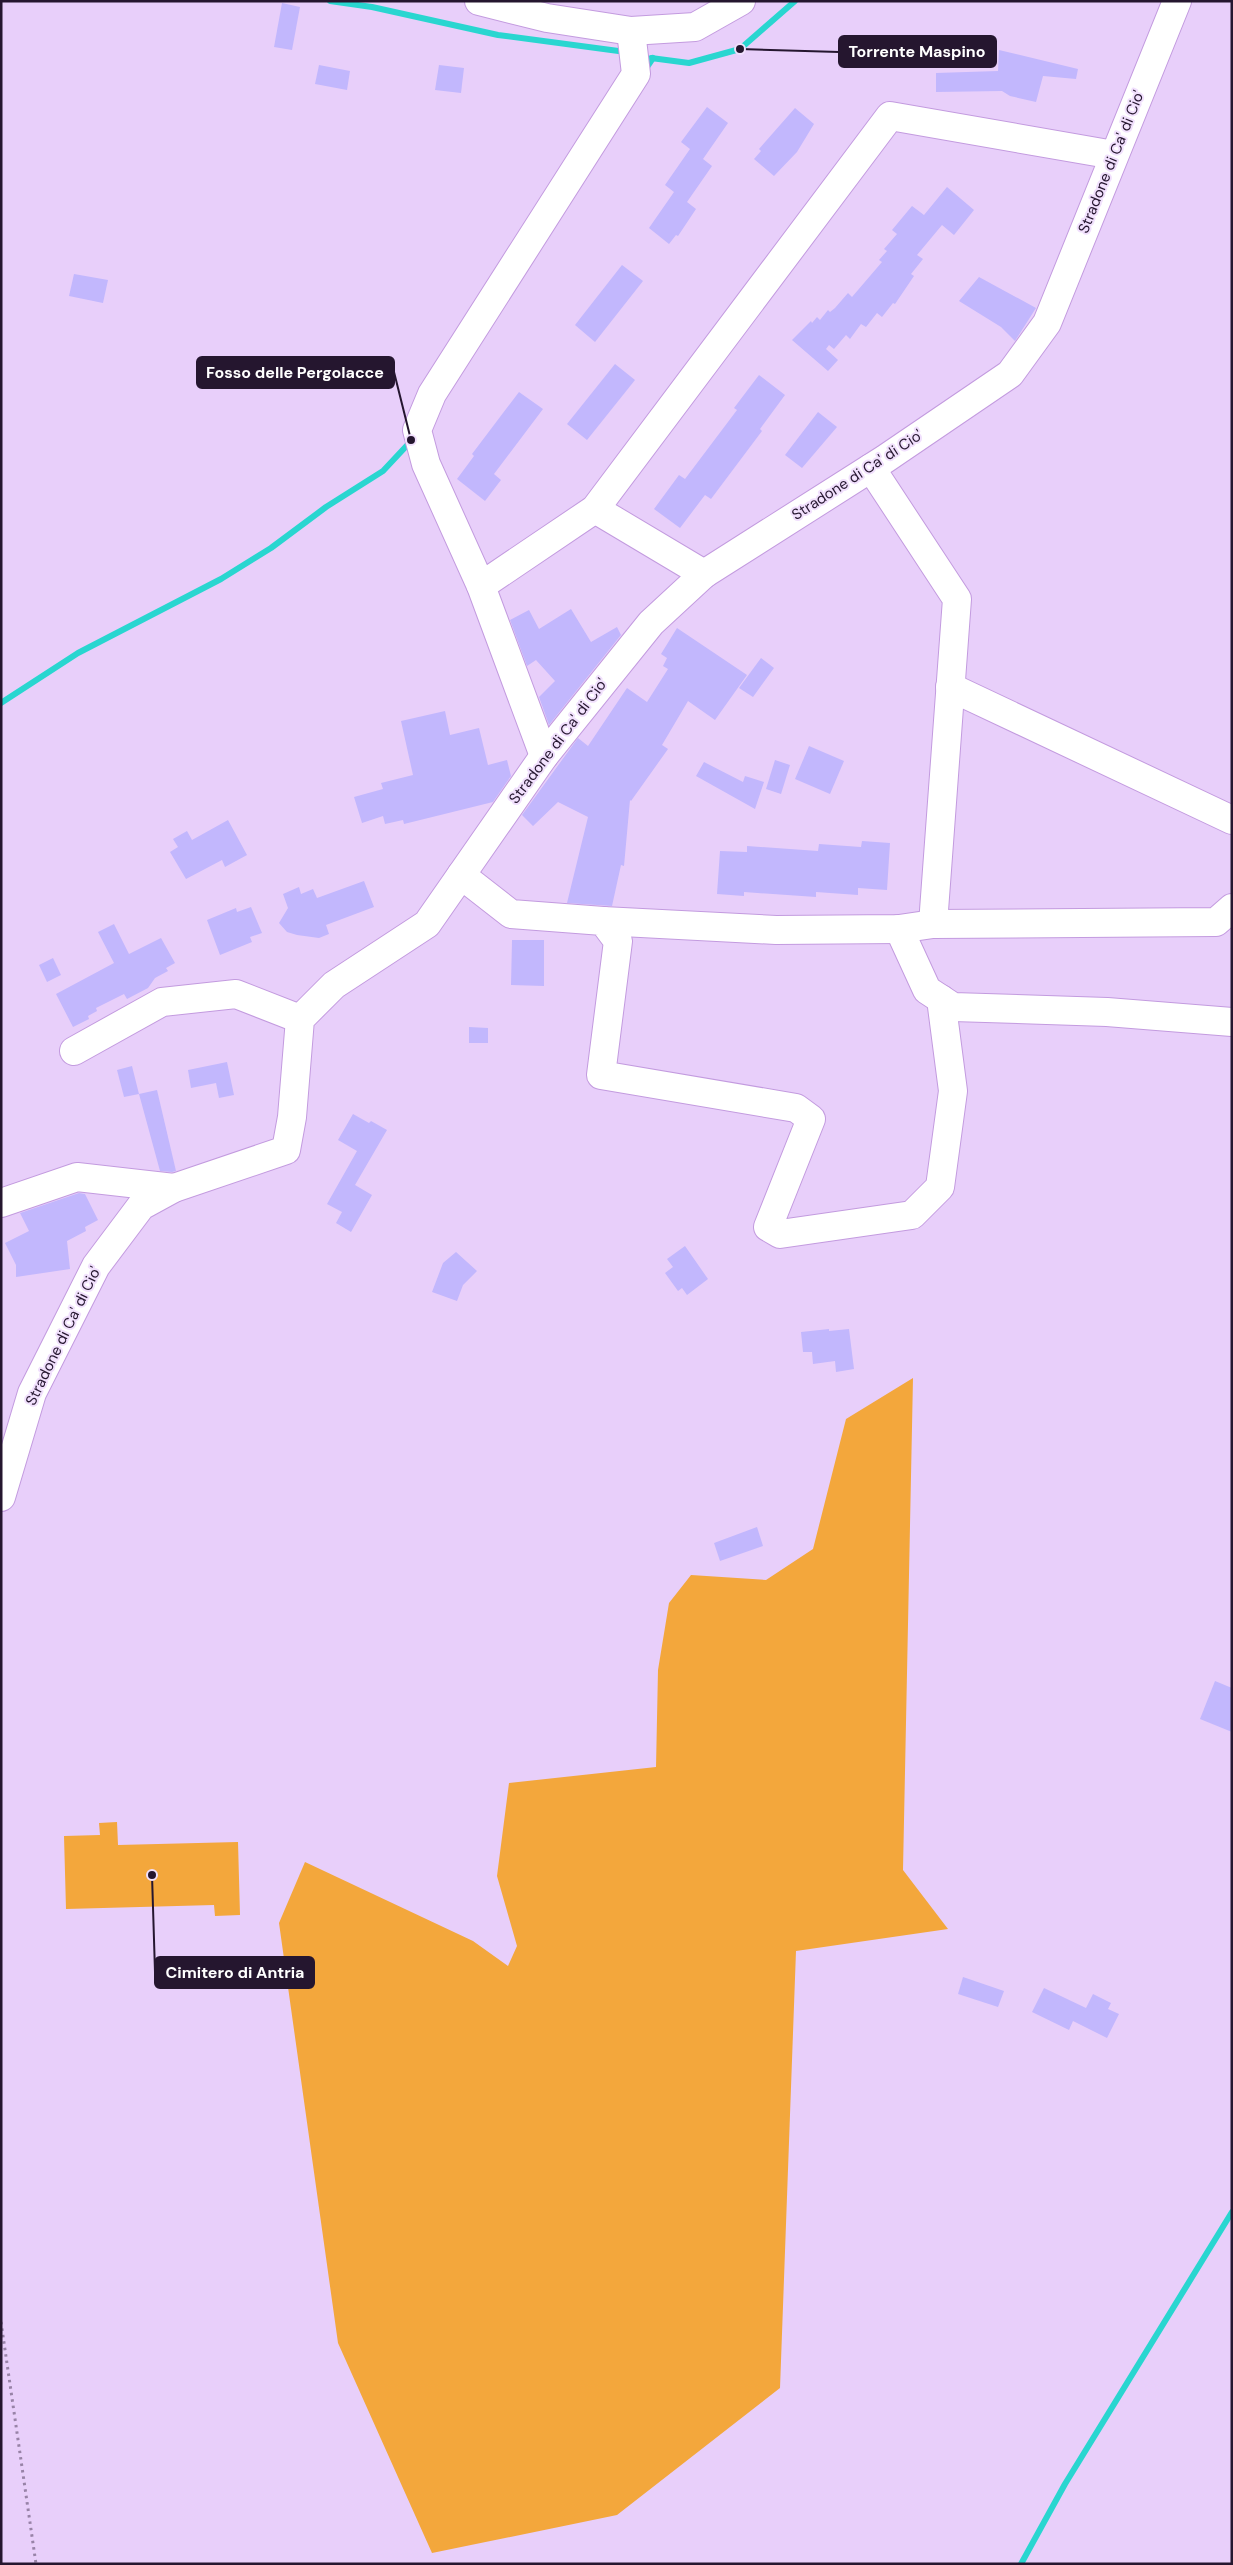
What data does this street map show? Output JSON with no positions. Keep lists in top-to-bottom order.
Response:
{
  "streets": {
    "street": ["Stradone di Ca' di Cio'"]
  },
  "places": ["Torrente Maspino", "Fosso delle Pergolacce", "Cimitero di Antria"]
}
